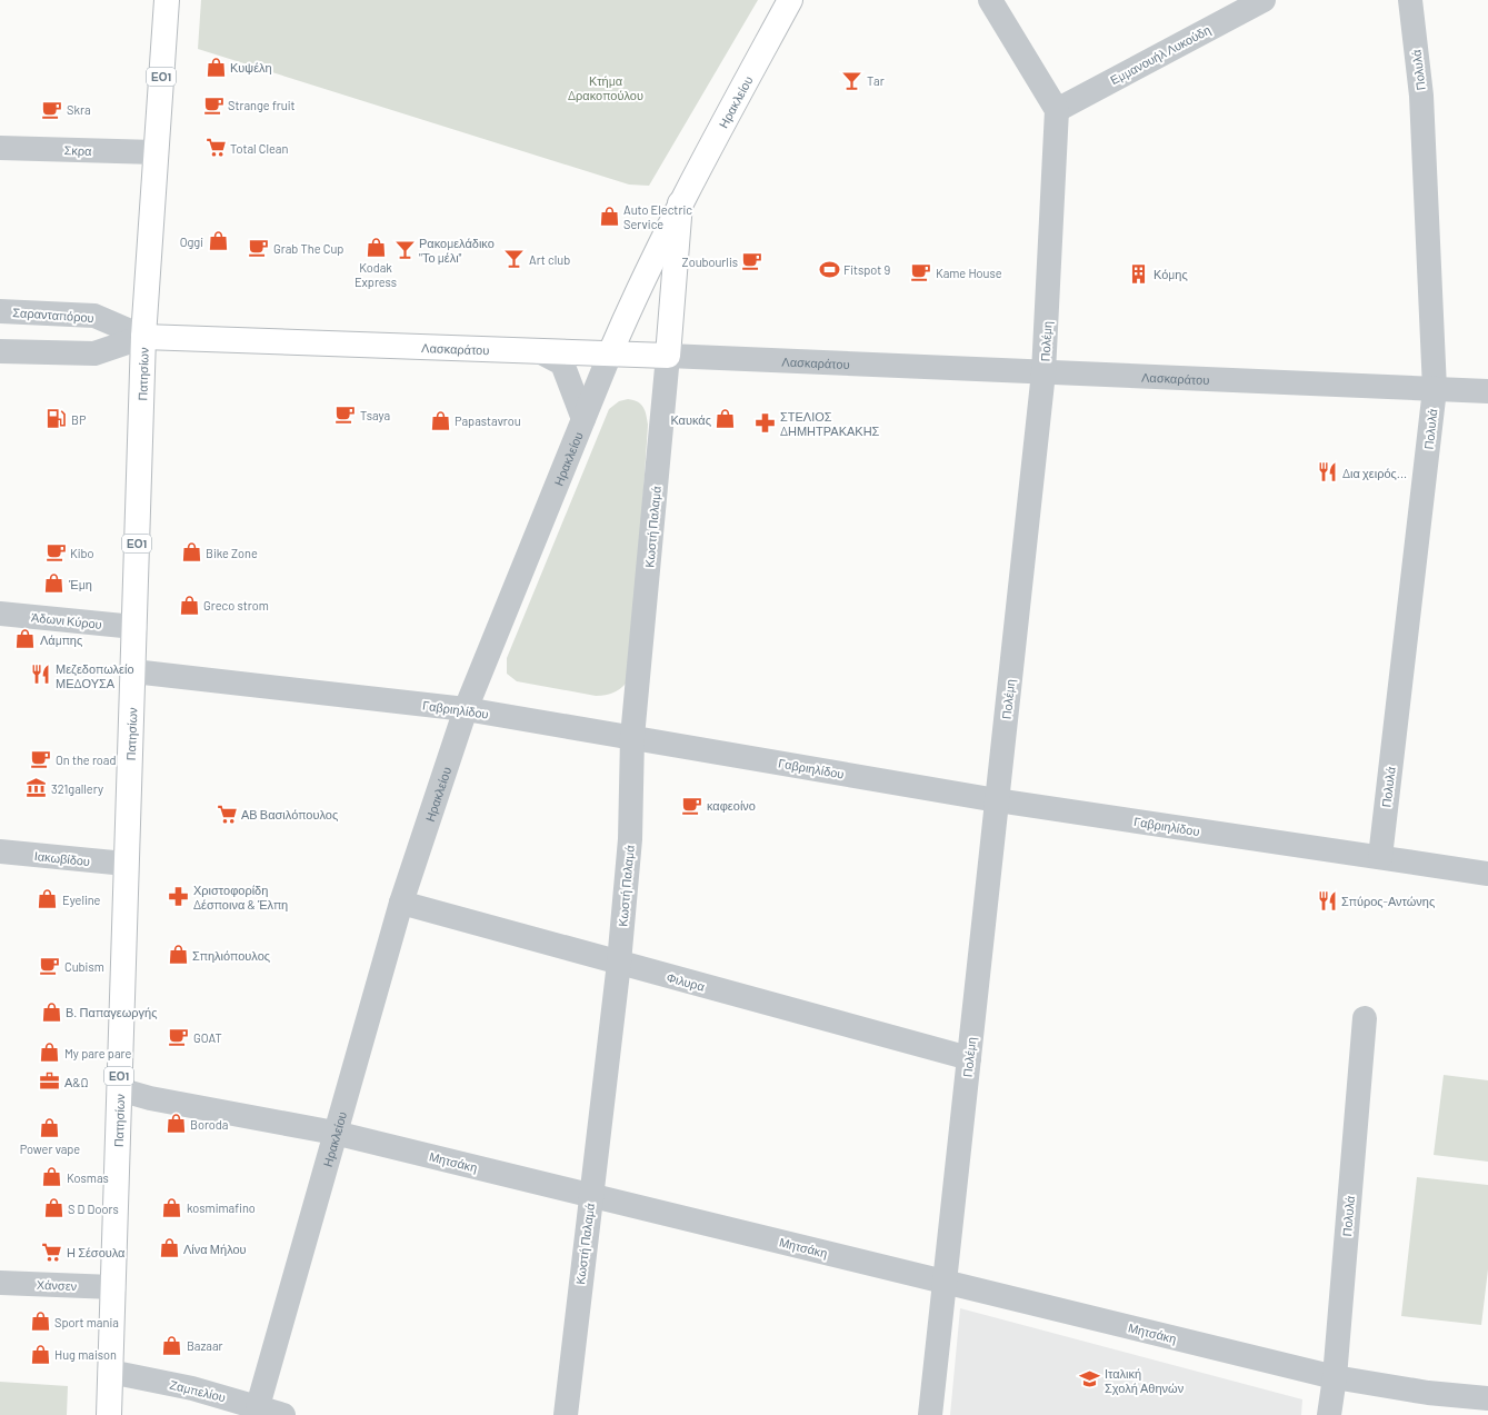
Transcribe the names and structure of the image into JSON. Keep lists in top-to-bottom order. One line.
{"streets":{"main road":["ΕΟ1","Ηρακλείου","Λασκαράτου","Πατησίων"],"street":["Εμμανουήλ Λυκούδη","Πολυλά","Σκρα","Σαρανταπόρου","Πολέμη","Κωστή Παλαμά","Άδωνι Κύρου","Γαβριηλίδου","Ιακωβίδου","Φιλυρα","Μητσάκη","Χάνσεν","Ζαμπελίου"]},"crossings":[["Εμμανουήλ Λυκούδη","Πολέμη"],["Πολυλά","Λασκαράτου"],["Πολυλά","Γαβριηλίδου"],["Πολυλά","Μητσάκη"],["Ηρακλείου","Λασκαράτου"],["Ηρακλείου","Κωστή Παλαμά"],["Ηρακλείου","Γαβριηλίδου"],["Ηρακλείου","Φιλυρα"],["Ηρακλείου","Μητσάκη"],["Ηρακλείου","Ζαμπελίου"],["Σκρα","Πατησίων"],["Σαρανταπόρου","Λασκαράτου"],["Σαρανταπόρου","Πατησίων"],["Πολέμη","Λασκαράτου"],["Πολέμη","Γαβριηλίδου"],["Πολέμη","Φιλυρα"],["Πολέμη","Μητσάκη"],["Λασκαράτου","Πατησίων"],["Λασκαράτου","Κωστή Παλαμά"],["Πατησίων","Άδωνι Κύρου"],["Πατησίων","Γαβριηλίδου"],["Πατησίων","Ιακωβίδου"],["Πατησίων","Μητσάκη"],["Πατησίων","Χάνσεν"],["Πατησίων","Ζαμπελίου"],["Κωστή Παλαμά","Γαβριηλίδου"],["Κωστή Παλαμά","Φιλυρα"],["Κωστή Παλαμά","Μητσάκη"]],"parks":["Κτήμα Δρακοπούλου"],"places":{"shop":["Κυψέλη","Auto Electric Service","Oggi","Kodak Express","Καυκάς","Papastavrou","Bike Zone","Έμη","Greco strom","Λάμπης","Eyeline","Σπηλιόπουλος","Β. Παπαγεωργής","My pare pare","Boroda","Power vape","Kosmas","kosmimafino","S D Doors","Λίνα Μήλου","Sport mania","Bazaar","Hug maison"],"bar":["Tar","Ρακομελάδικο \"Το μέλι\"","Art club"],"cafe":["Strange fruit","Skra","Grab The Cup","Zoubourlis","Kame House","Tsaya","Kibo","On the road","καφεοίνο","Cubism","GOAT"],"supermarket":["Total Clean","ΑΒ Βασιλόπουλος","Η Σέσουλα"],"sports":["Fitspot 9"],"building":["Κόμης"],"fuel station":["BP"],"pharmacy":["ΣΤΕΛΙΟΣ ΔΗΜΗΤΡΑΚΑΚΗΣ","Χριστοφορίδη Δέσποινα & Έλπη"],"restaurant":["Δια χειρός...","Μεζεδοπωλείο ΜΕΔΟΥΣΑ","Σπύρος-Αντώνης"],"museum":["321gallery"],"office":["Α&Ω"],"school or university":["Ιταλική Σχολή Αθηνών"]}}
